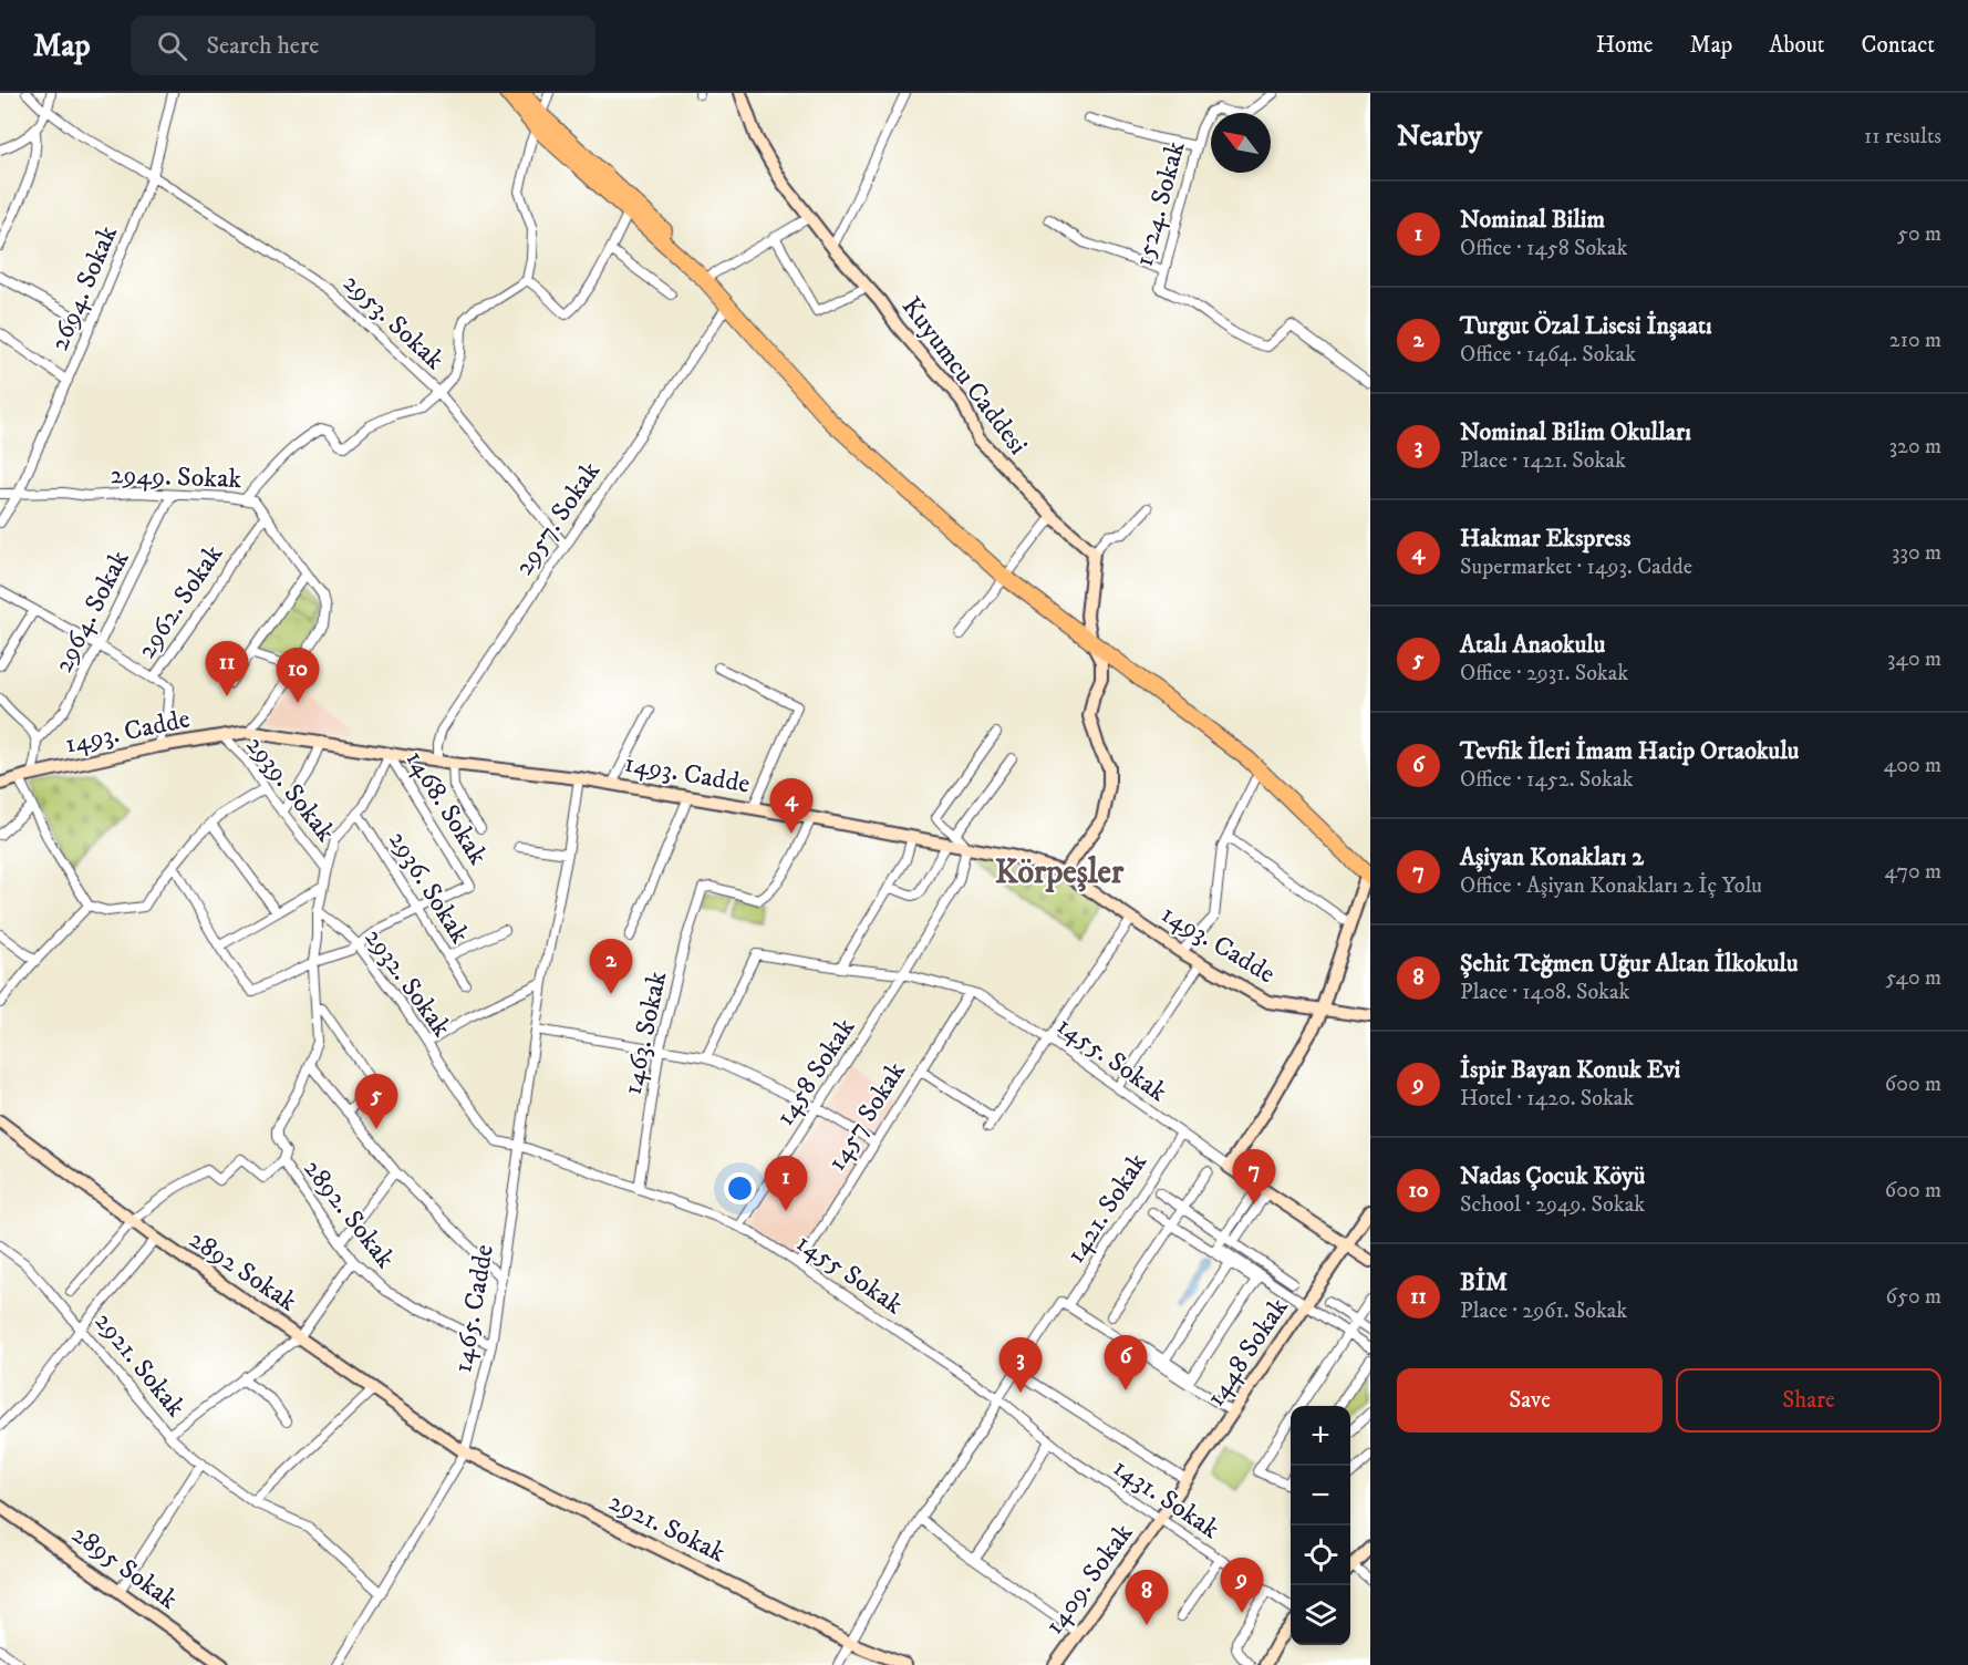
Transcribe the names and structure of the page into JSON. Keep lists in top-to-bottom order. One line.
{"streets":{"street":["1524. Sokak","2694. Sokak","2953. Sokak","Kuyumcu Caddesi","2949. Sokak","2957. Sokak","2962. Sokak","2964. Sokak","1493. Cadde","2939. Sokak","1468. Sokak","2936. Sokak","2932. Sokak","1463. Sokak","1455. Sokak","1458 Sokak","1457 Sokak","1421. Sokak","2892. Sokak","2892 Sokak","1455 Sokak","1465. Cadde","1448 Sokak","2921. Sokak","1431. Sokak","2895 Sokak","1409. Sokak"]},"crossings":[["2694. Sokak","2953. Sokak"],["2694. Sokak","2949. Sokak"],["2953. Sokak","2957. Sokak"],["2949. Sokak","2962. Sokak"],["2949. Sokak","2964. Sokak"],["2949. Sokak","1493. Cadde"],["2957. Sokak","1493. Cadde"],["2962. Sokak","1493. Cadde"],["1493. Cadde","2939. Sokak"],["1493. Cadde","1468. Sokak"],["1493. Cadde","1463. Sokak"],["1493. Cadde","1458 Sokak"],["1493. Cadde","1465. Cadde"],["1468. Sokak","2936. Sokak"],["2932. Sokak","1455 Sokak"],["2932. Sokak","1465. Cadde"],["1463. Sokak","1455 Sokak"],["1455. Sokak","1458 Sokak"],["1455. Sokak","1457 Sokak"],["1455. Sokak","1421. Sokak"],["1458 Sokak","1455 Sokak"],["1457 Sokak","1455 Sokak"],["1421. Sokak","1455 Sokak"],["2892. Sokak","1465. Cadde"],["2892 Sokak","1465. Cadde"],["2892 Sokak","2921. Sokak"],["1455 Sokak","1465. Cadde"],["1455 Sokak","1431. Sokak"],["1465. Cadde","2921. Sokak"],["1448 Sokak","1431. Sokak"],["1448 Sokak","1409. Sokak"],["1431. Sokak","1409. Sokak"]],"districts":["Körpeşler"],"north":"top left","page":{"header":"Map","search":"Search here","nav":["Home","Map","About","Contact"],"heading":["Nearby","11 results"],"list":[{"mark":"1","name":"Nominal Bilim","note":"Office · 1458 Sokak","value":"50 m"},{"mark":"2","name":"Turgut Özal Lisesi İnşaatı","note":"Office · 1464. Sokak","value":"210 m"},{"mark":"3","name":"Nominal Bilim Okulları","note":"Place · 1421. Sokak","value":"320 m"},{"mark":"4","name":"Hakmar Ekspress","note":"Supermarket · 1493. Cadde","value":"330 m"},{"mark":"5","name":"Atalı Anaokulu","note":"Office · 2931. Sokak","value":"340 m"},{"mark":"6","name":"Tevfik İleri İmam Hatip Ortaokulu","note":"Office · 1452. Sokak","value":"400 m"},{"mark":"7","name":"Aşiyan Konakları 2","note":"Office · Aşiyan Konakları 2 İç Yolu","value":"470 m"},{"mark":"8","name":"Şehit Teğmen Uğur Altan İlkokulu","note":"Place · 1408. Sokak","value":"540 m"},{"mark":"9","name":"İspir Bayan Konuk Evi","note":"Hotel · 1420. Sokak","value":"600 m"},{"mark":"10","name":"Nadas Çocuk Köyü","note":"School · 2949. Sokak","value":"600 m"},{"mark":"11","name":"BİM","note":"Place · 2961. Sokak","value":"650 m"}],"pins":["11","10","4","2","5","7","1","6","3","9","8"],"buttons":["Save","Share"],"map_buttons":["+","−"]}}
